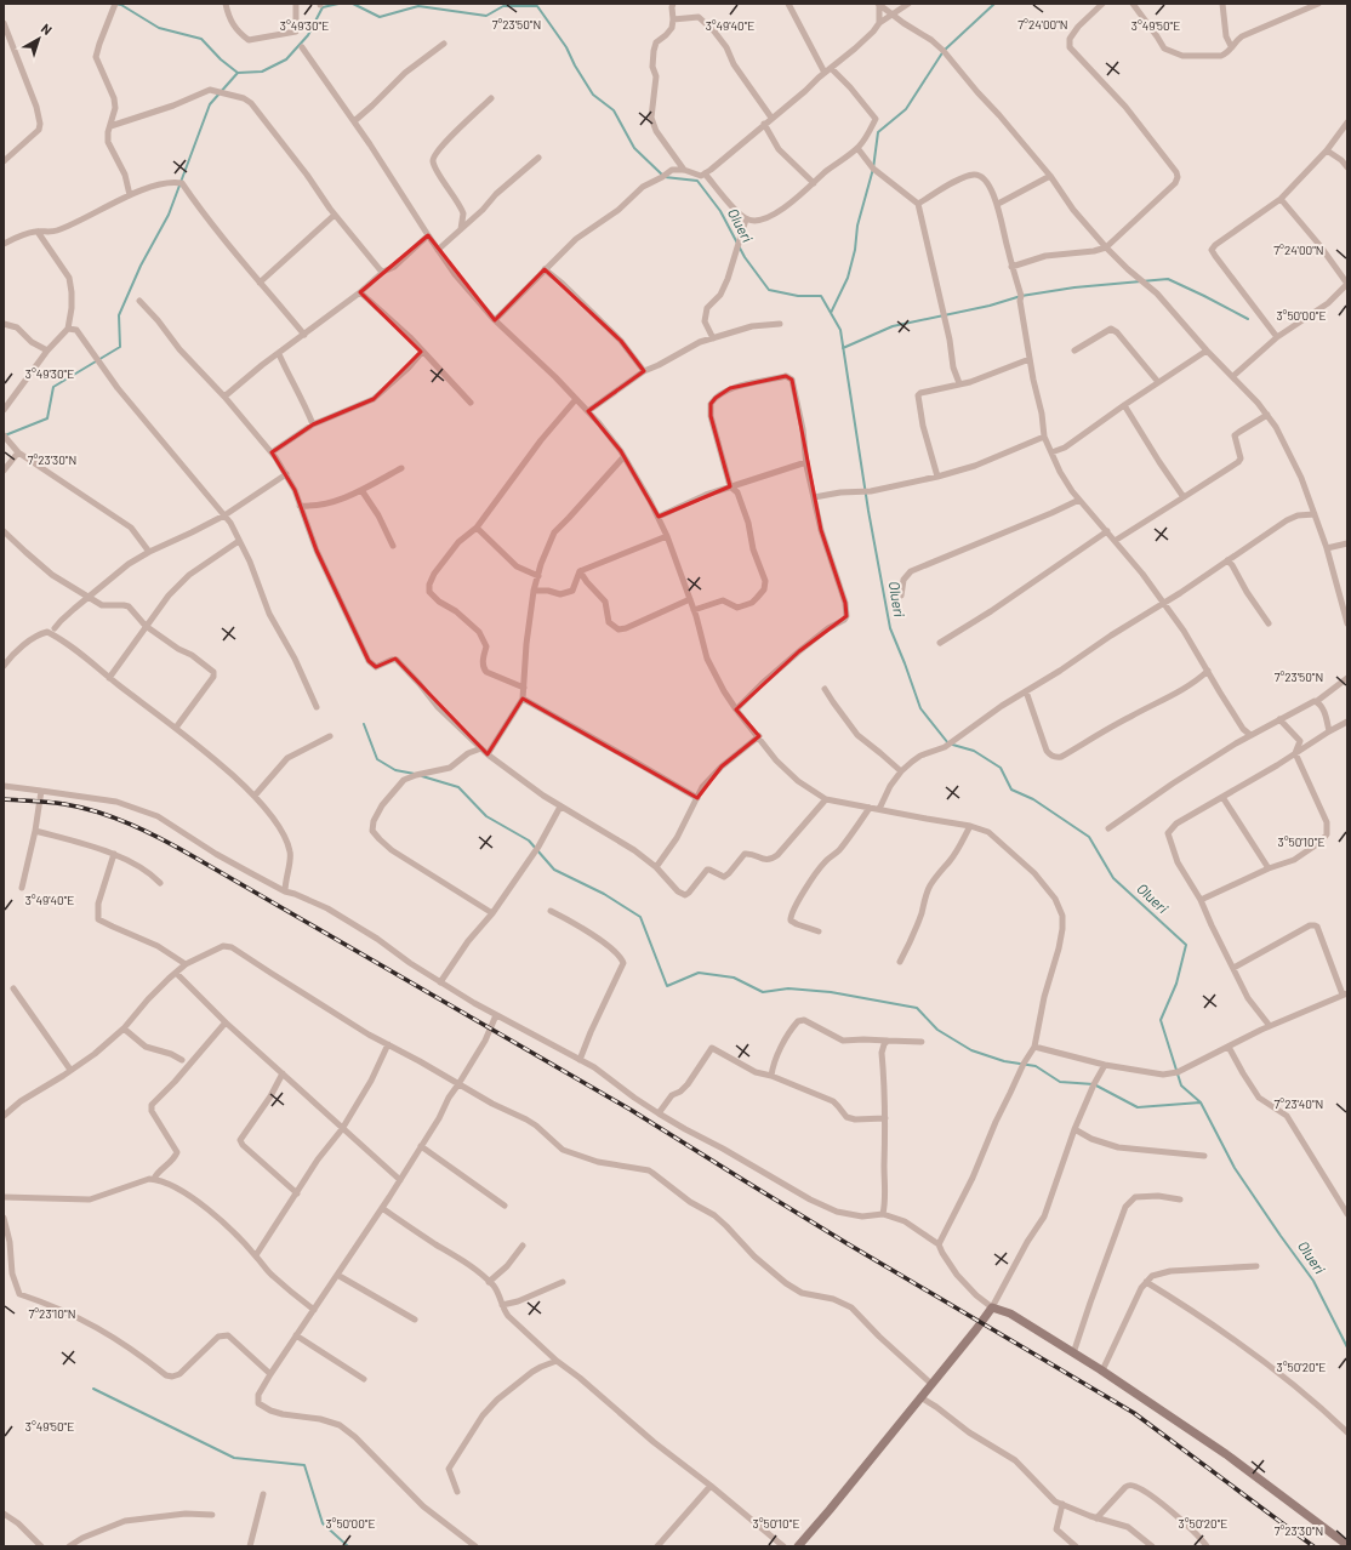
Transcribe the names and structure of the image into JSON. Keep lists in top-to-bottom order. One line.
{"water":["Olueri"],"north":"top right","coordinates":["7°23'50\"N","7°24'00\"N","3°49'30\"E","3°49'40\"E","3°49'50\"E","3°50'00\"E","7°23'30\"N","3°50'10\"E","7°23'40\"N","7°23'10\"N","3°50'20\"E"]}
